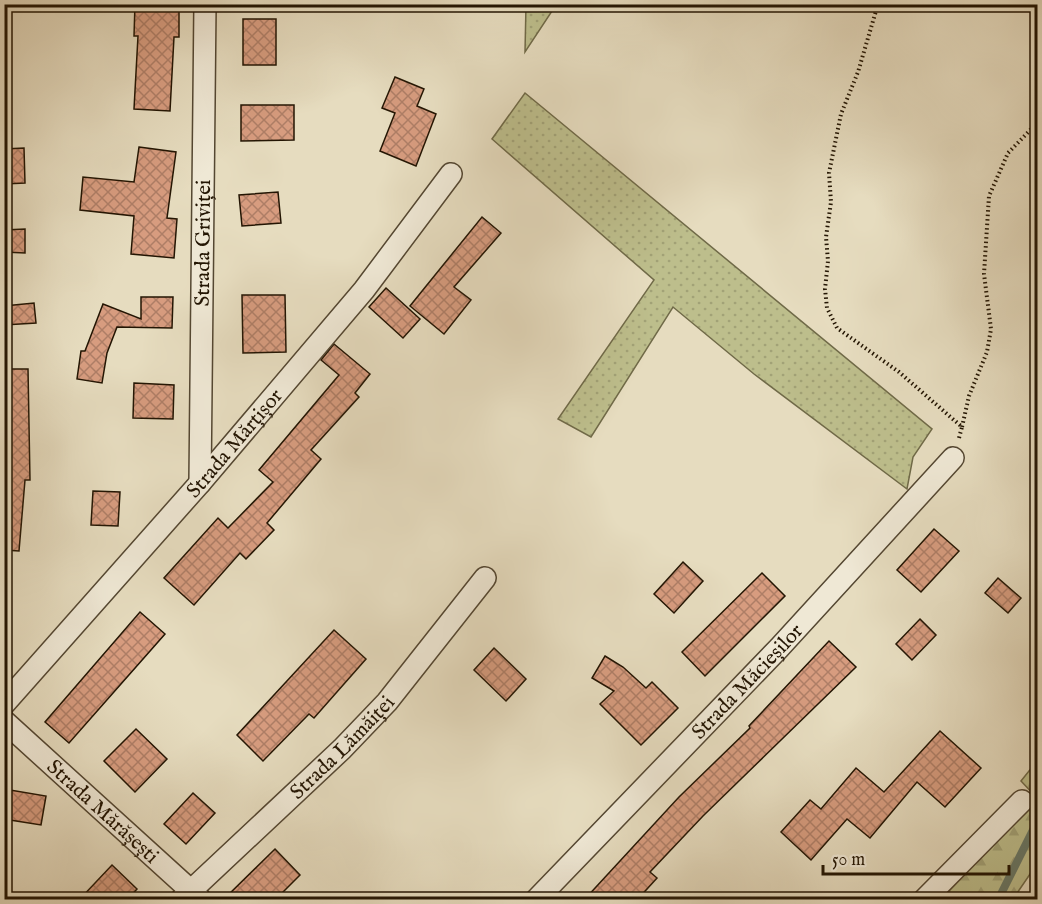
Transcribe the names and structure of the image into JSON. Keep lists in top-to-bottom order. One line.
{"streets":{"street":["Strada Griviței","Strada Mărțișor","Strada Măcieșilor","Strada Lămăiței","Strada Mărășești"]},"crossings":[["Strada Griviței","Strada Mărțișor"],["Strada Lămăiței","Strada Mărășești"]],"scale_bar":"50 m"}
